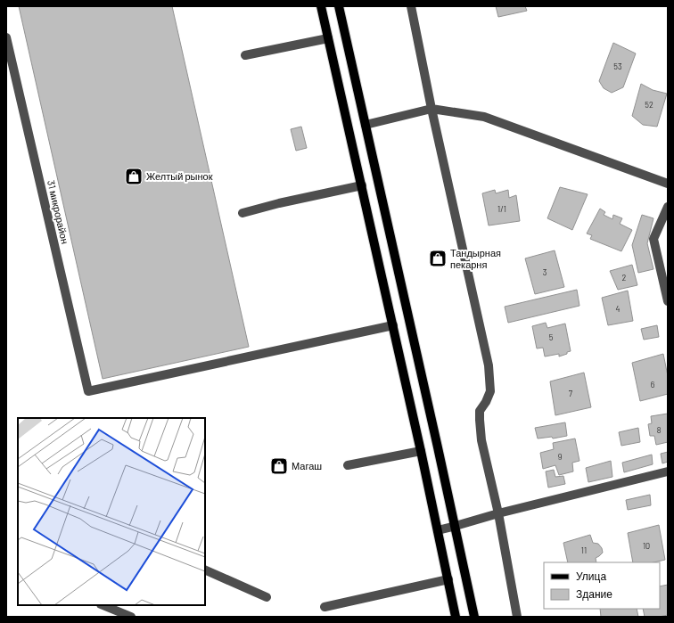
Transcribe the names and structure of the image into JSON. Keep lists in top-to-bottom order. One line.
{"streets":{"street":["31 микрорайон"]},"places":{"shop":["Желтый рынок","Тандырная пекарня","Магаш"]},"house_numbers":["53","52","1/1","3","2","4","5","6","7","8","9","10","11"],"legend":["Улица","Здание"]}
